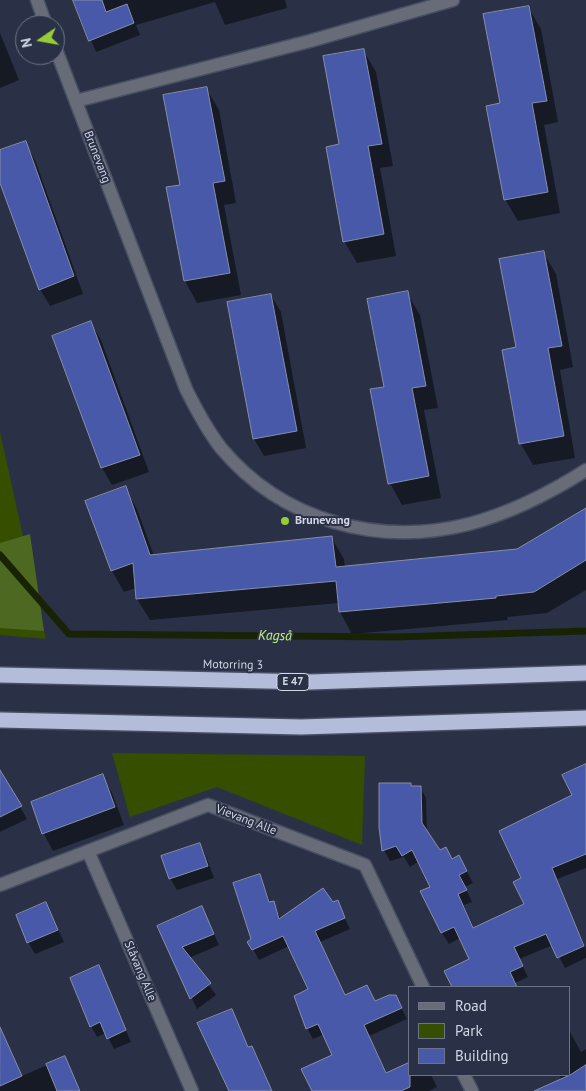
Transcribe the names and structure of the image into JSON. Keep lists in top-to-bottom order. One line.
{"streets":{"highway":["Motorring 3","E 47"],"street":["Brunevang","Vievang Alle","Slåvang Alle"]},"crossings":[["Vievang Alle","Slåvang Alle"]],"water":["Kagså"],"places":["Brunevang"],"legend":["Road","Park","Building"],"north":"left"}
